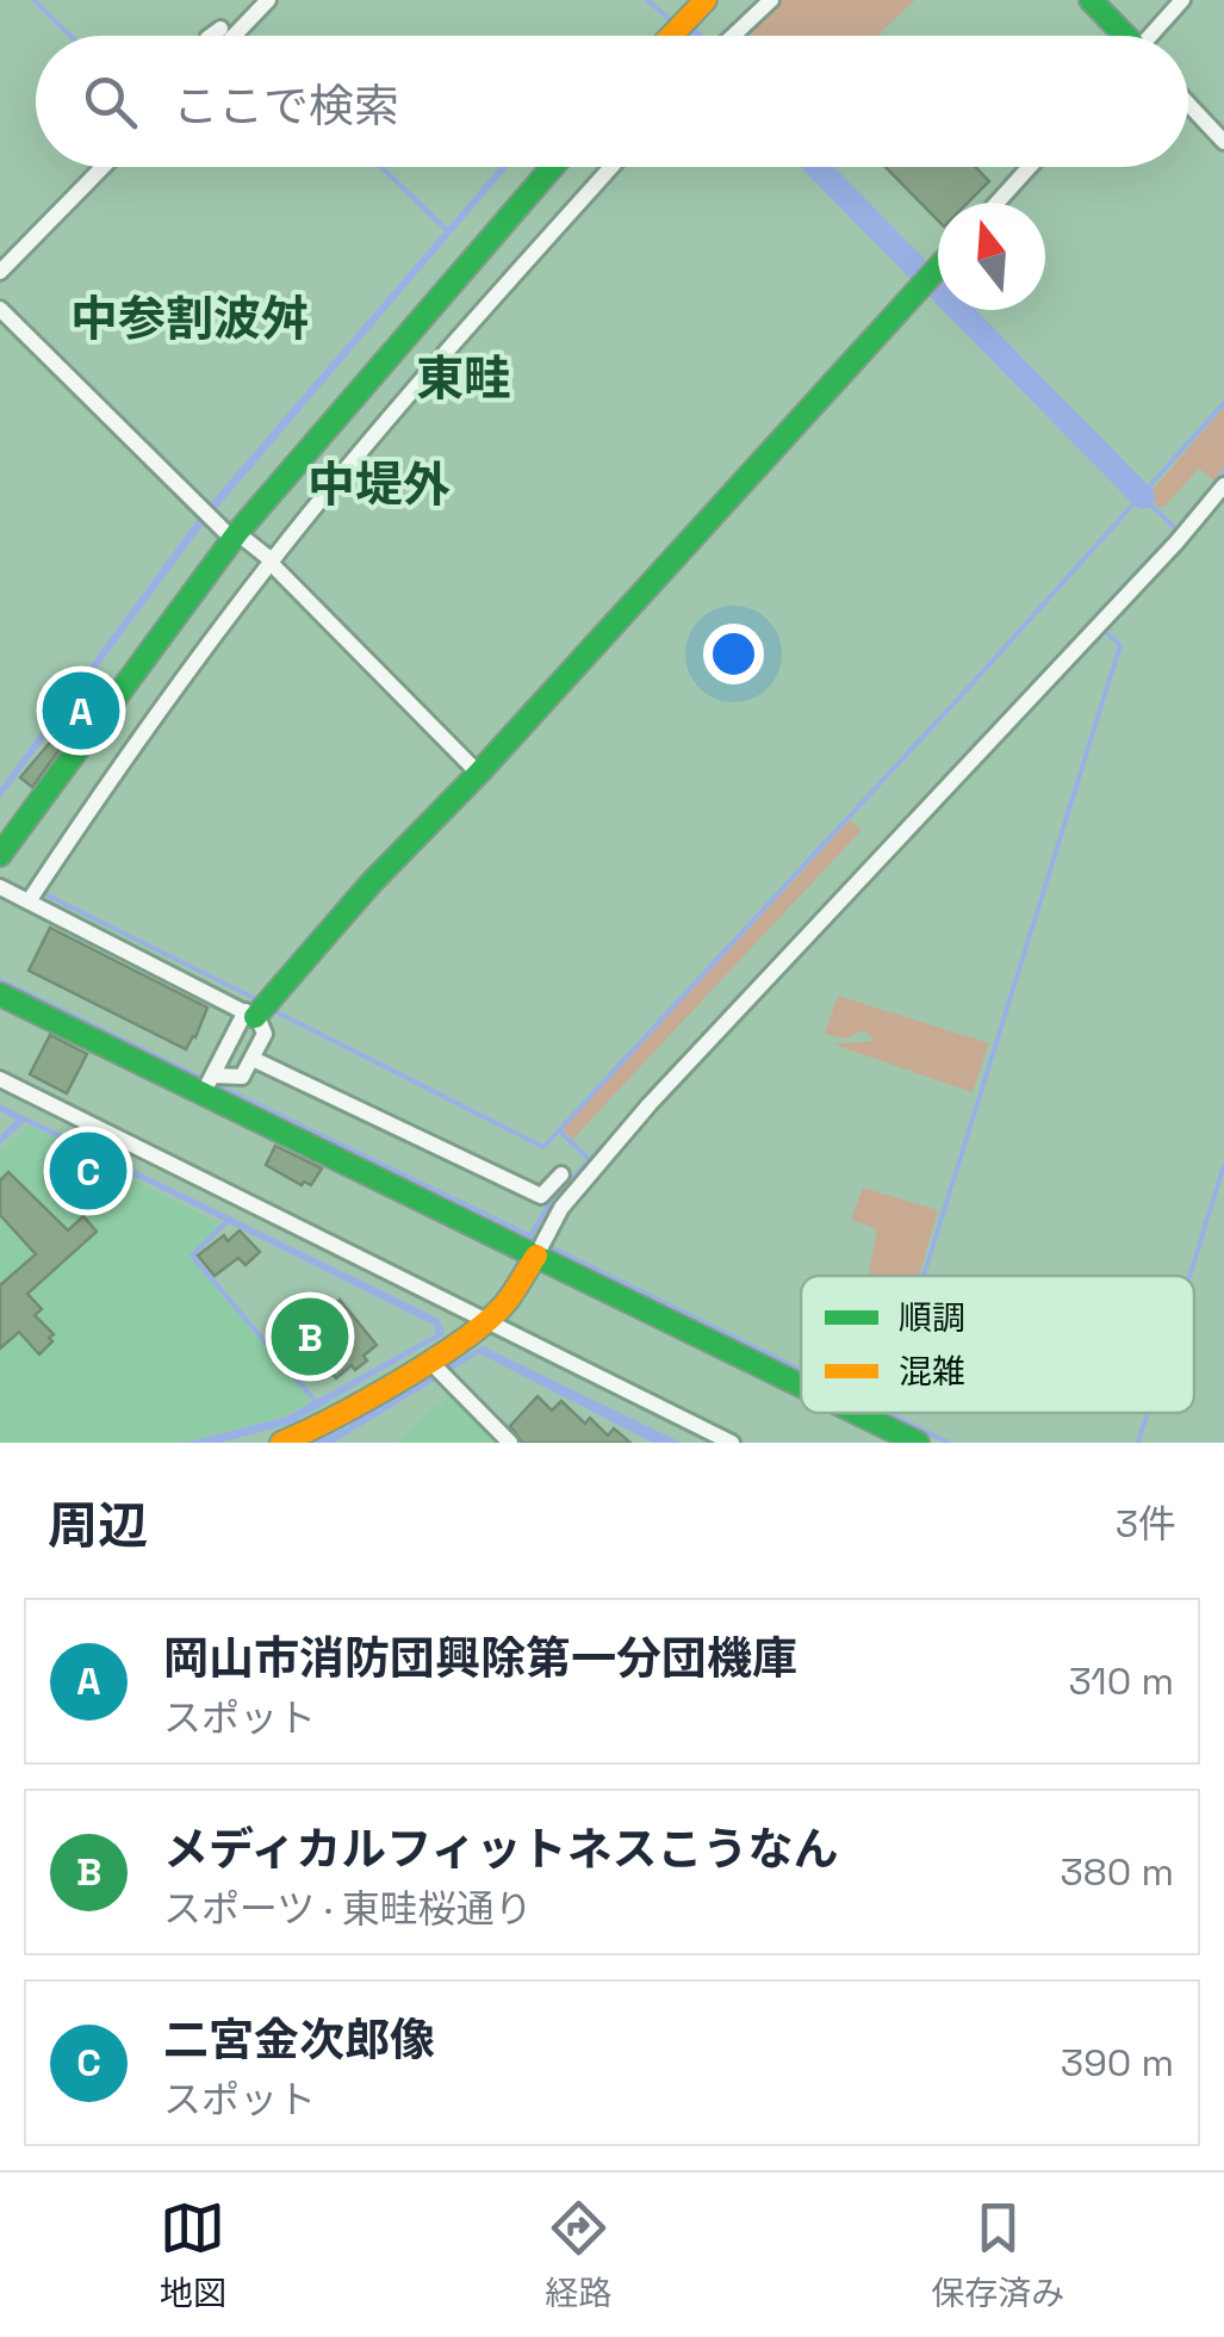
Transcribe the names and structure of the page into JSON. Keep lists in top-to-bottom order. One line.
{"districts":["中参割波舛","東畦","中堤外"],"legend":["順調","混雑"],"north":"top","page":{"search":"ここで検索","pins":["A","C","B"],"heading":["周辺","3件"],"list":[{"mark":"A","name":"岡山市消防団興除第一分団機庫","note":"スポット","value":"310 m"},{"mark":"B","name":"メディカルフィットネスこうなん","note":"スポーツ · 東畦桜通り","value":"380 m"},{"mark":"C","name":"二宮金次郎像","note":"スポット","value":"390 m"}],"nav":["地図","経路","保存済み"]}}
